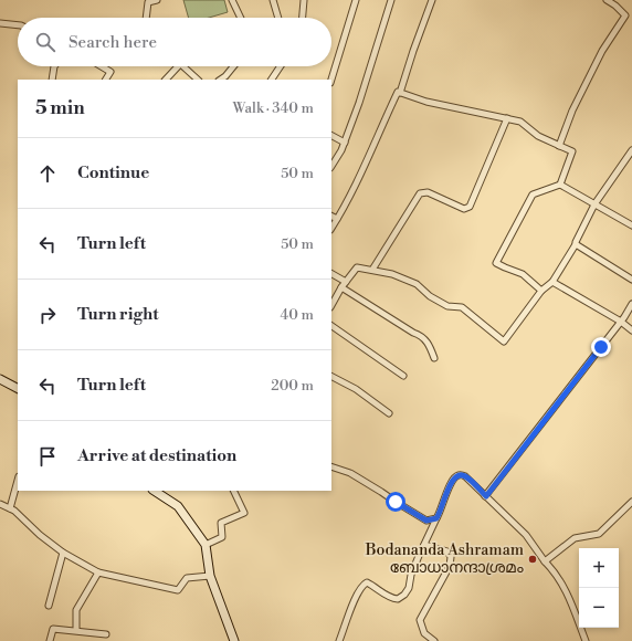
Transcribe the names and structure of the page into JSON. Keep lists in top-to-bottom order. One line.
{"places":["Bodananda Ashramam ബോധാനന്ദാശ്രമം"],"page":{"search":"Search here","heading":["5 min","Walk · 340 m"],"list":[["Continue","50 m"],["Turn left","50 m"],["Turn right","40 m"],["Turn left","200 m"],"Arrive at destination"],"map_buttons":["+","−"]}}
